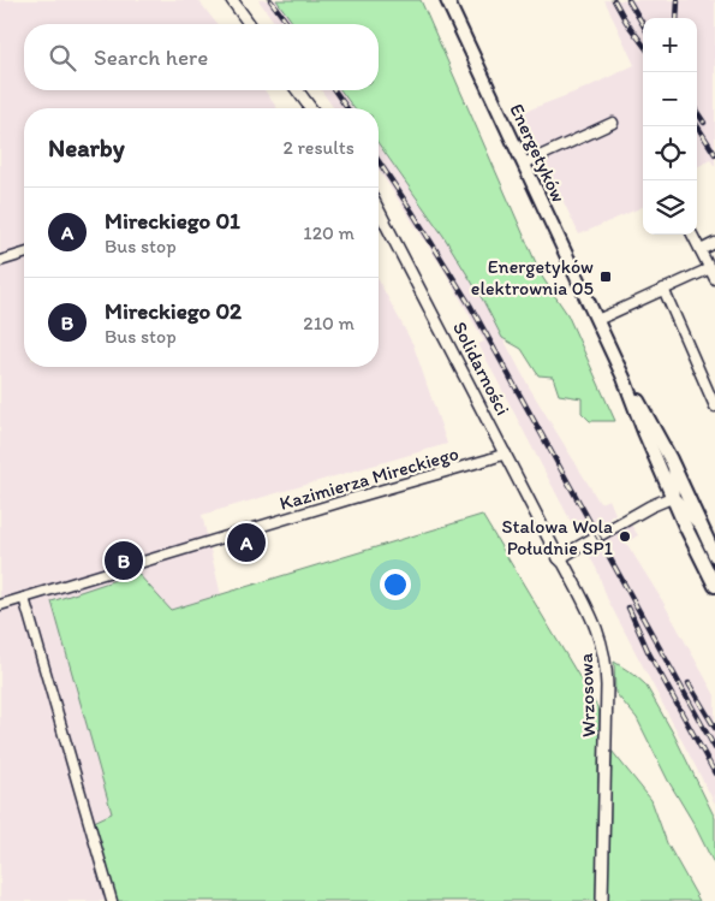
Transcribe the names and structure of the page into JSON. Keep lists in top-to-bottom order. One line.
{"streets":{"main road":["Energetyków"],"street":["Solidarności","Kazimierza Mireckiego","Wrzosowa"]},"crossings":[["Solidarności","Kazimierza Mireckiego"],["Solidarności","Wrzosowa"]],"places":{"transit":["Energetyków elektrownia 05"],"other":["Stalowa Wola Południe SP1"]},"page":{"map_buttons":["+","−"],"search":"Search here","heading":["Nearby","2 results"],"list":[{"mark":"A","name":"Mireckiego 01","note":"Bus stop","value":"120 m"},{"mark":"B","name":"Mireckiego 02","note":"Bus stop","value":"210 m"}],"pins":["A","B"]}}
